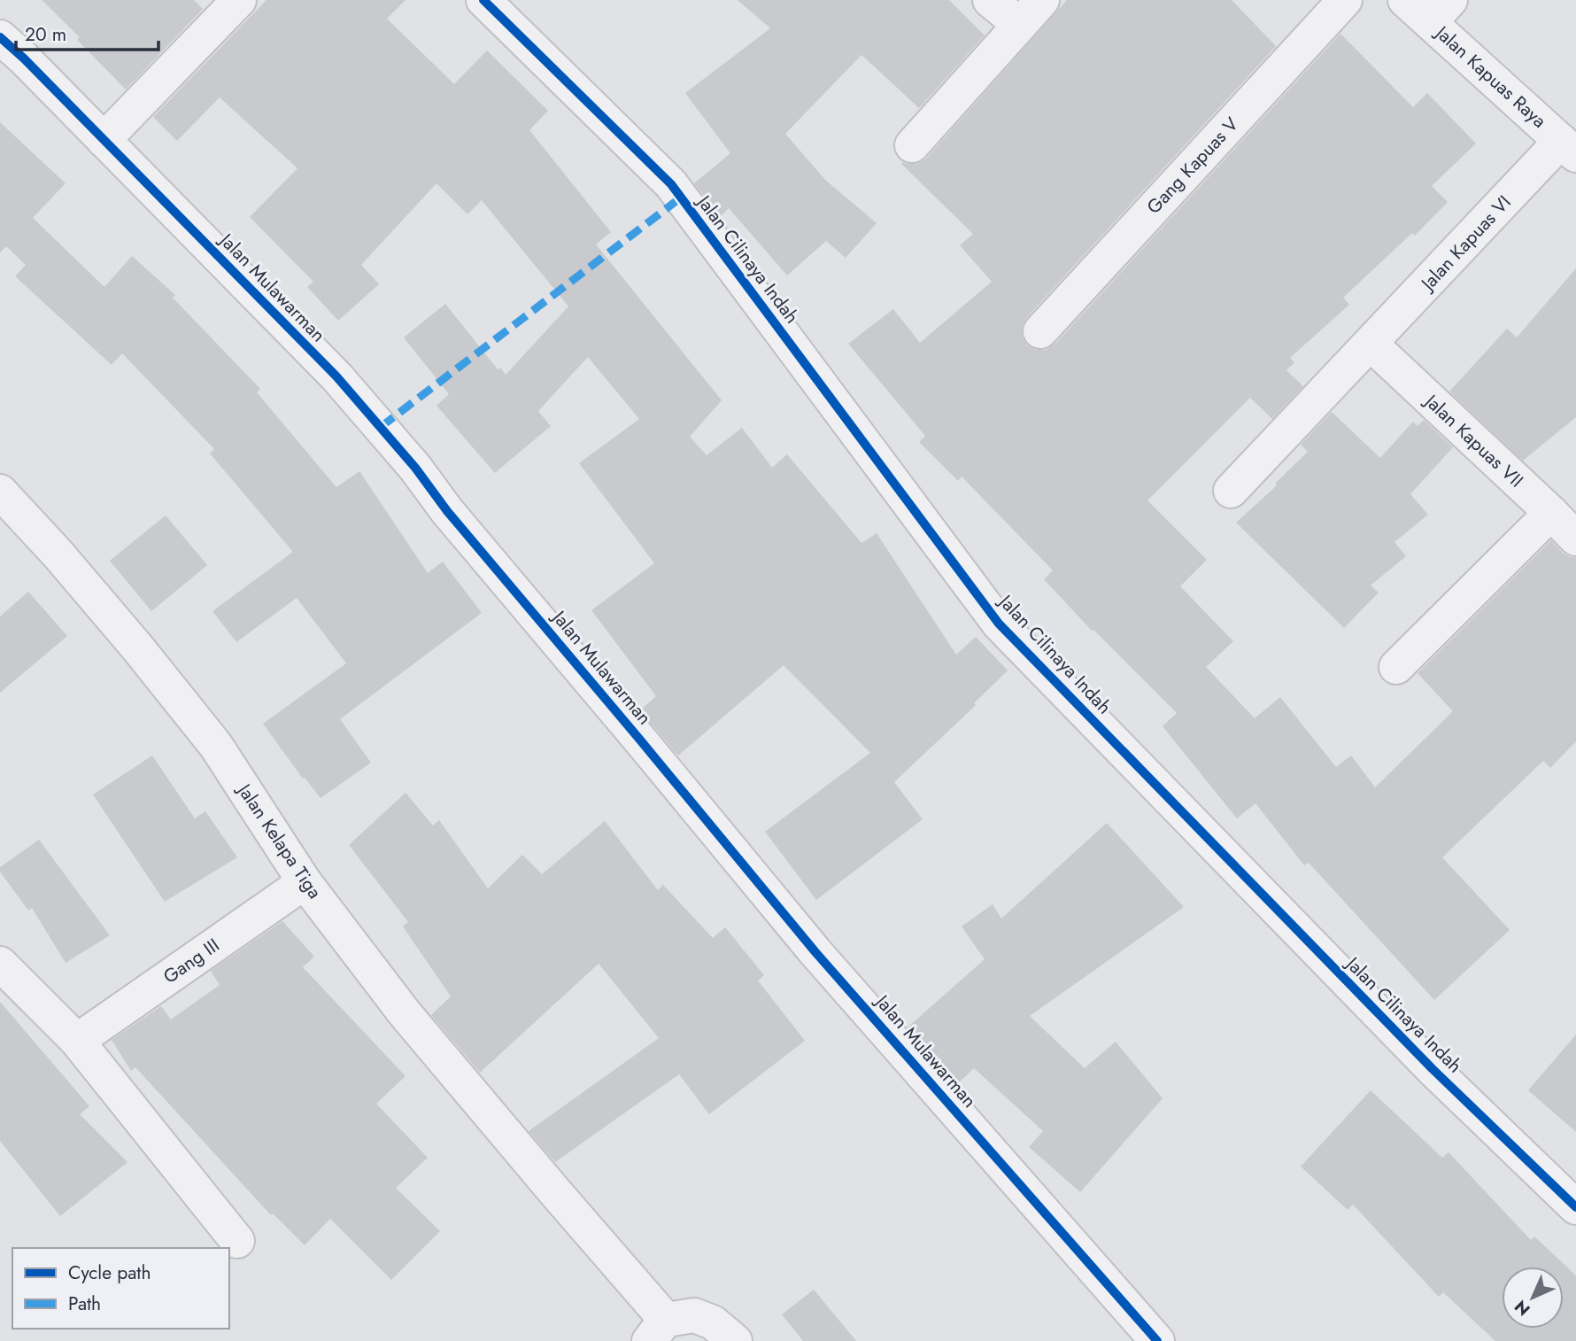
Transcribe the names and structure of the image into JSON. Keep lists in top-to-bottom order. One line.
{"streets":{"street":["Jalan Kapuas Raya","Gang Kapuas V","Jalan Kapuas VI","Jalan Cilinaya Indah","Jalan Mulawarman","Jalan Kapuas VII","Jalan Kelapa Tiga","Gang III"]},"crossings":[["Jalan Kapuas Raya","Jalan Kapuas VI"],["Jalan Kapuas VI","Jalan Kapuas VII"],["Jalan Kelapa Tiga","Gang III"]],"legend":["Cycle path","Path"],"scale_bar":"20 m","north":"bottom left"}
